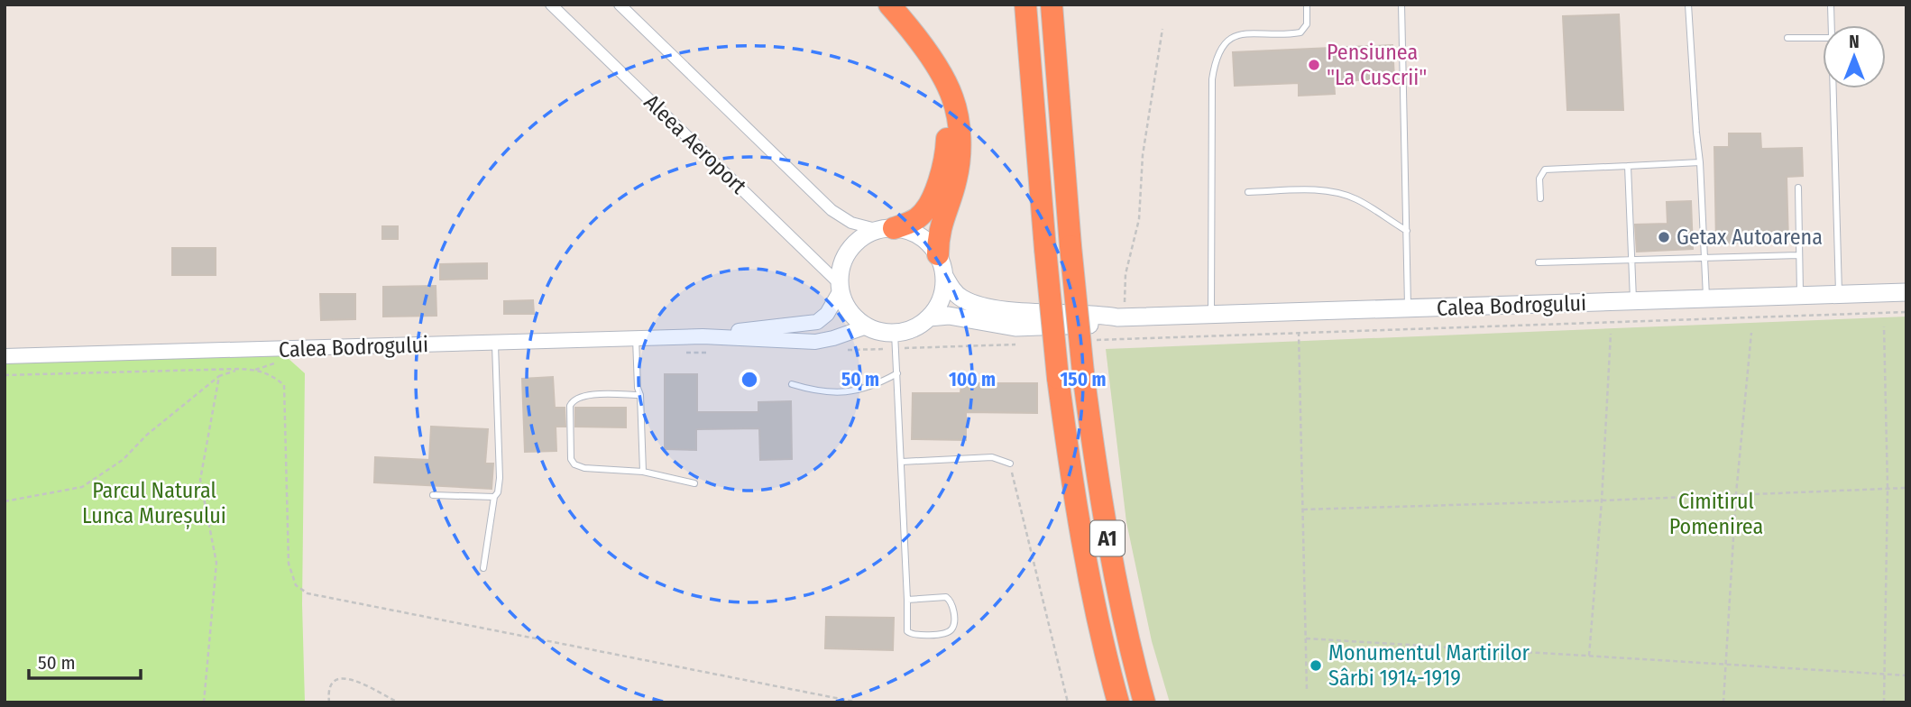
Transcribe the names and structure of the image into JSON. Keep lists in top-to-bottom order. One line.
{"streets":{"highway":["A1"],"main road":["Calea Bodrogului"],"street":["Aleea Aeroport"]},"crossings":[["Aleea Aeroport","Calea Bodrogului"]],"parks":["Parcul Natural Lunca Mureșului","Cimitirul Pomenirea"],"places":["Pensiunea \"La Cuscrii\"","Getax Autoarena","Monumentul Martirilor Sârbi 1914-1919"],"scale_bar":"50 m","north":"top","rings":["50 m","100 m","150 m"]}
